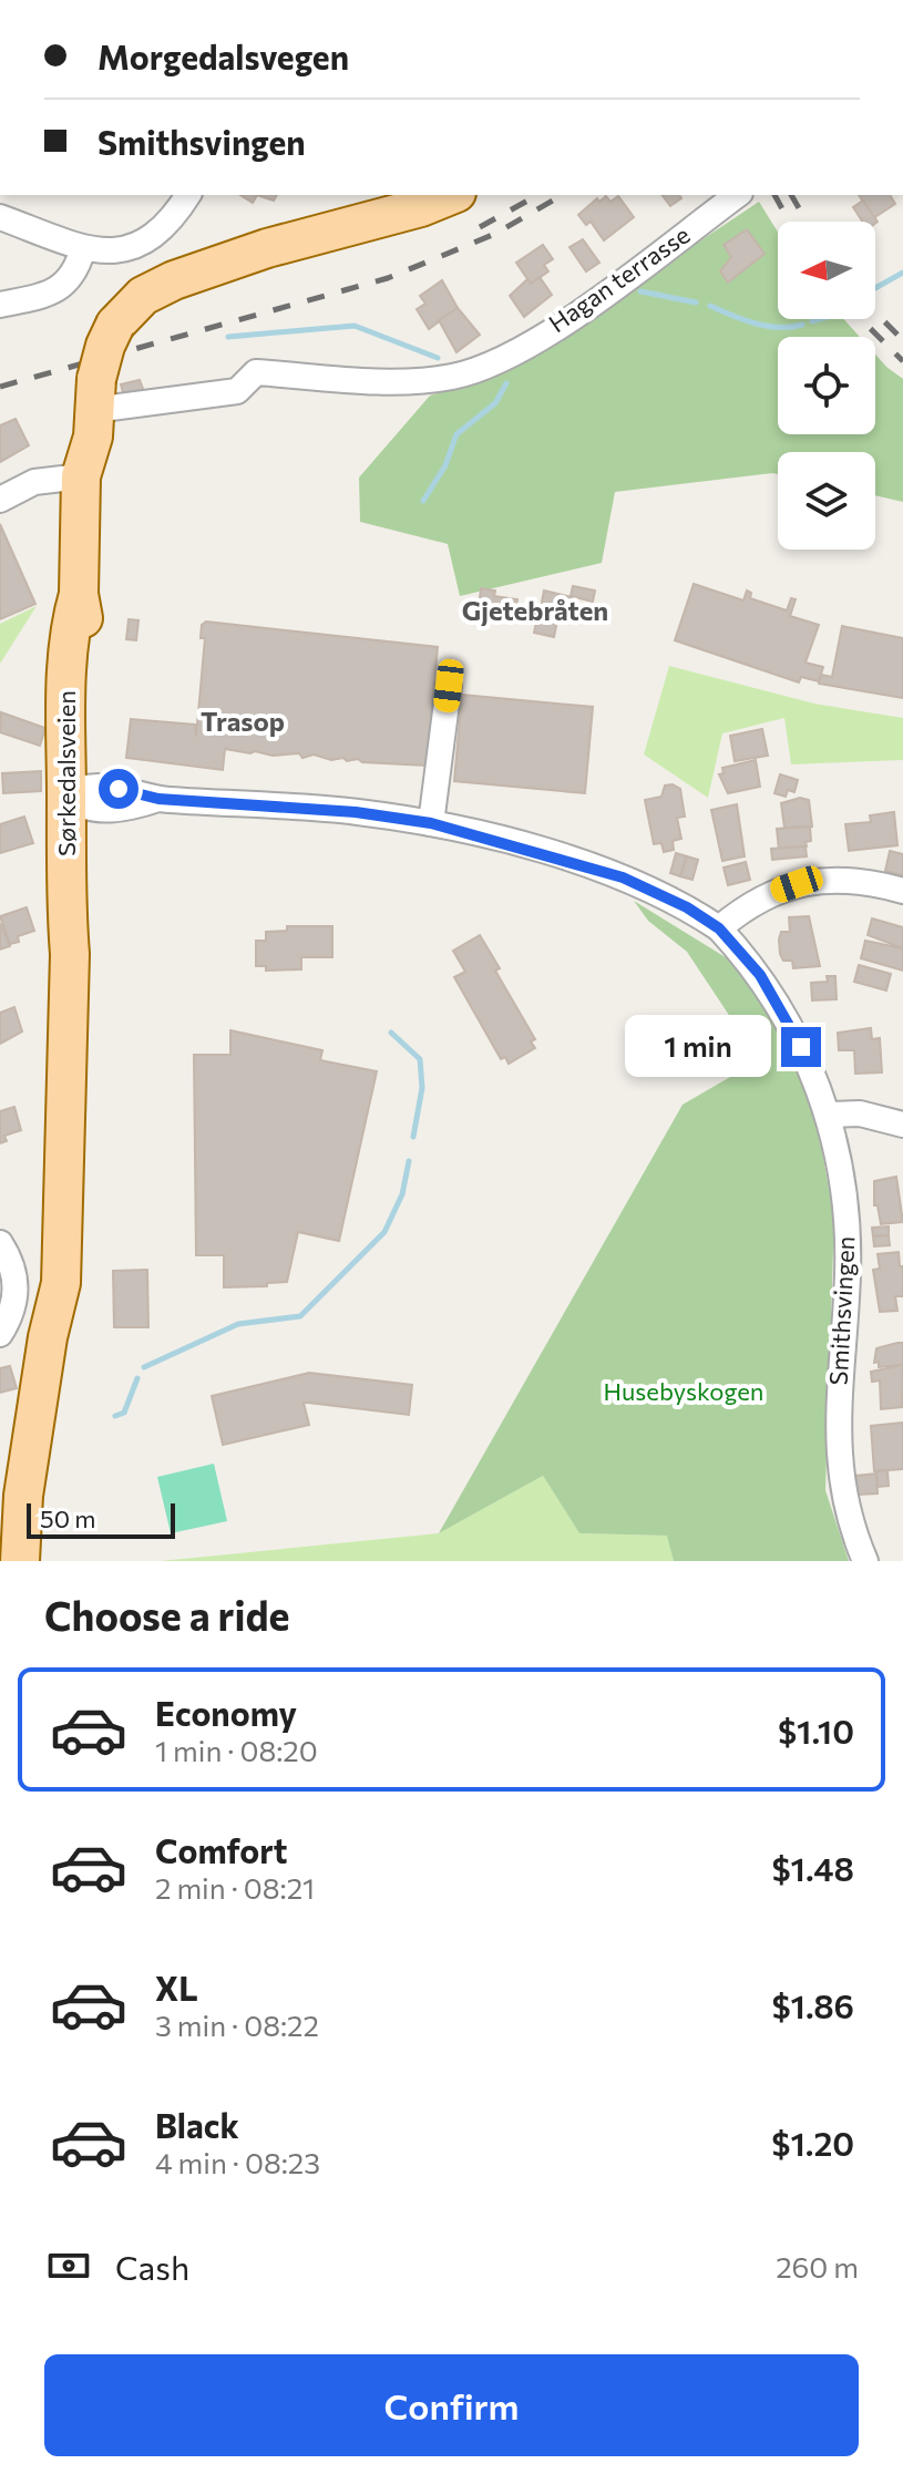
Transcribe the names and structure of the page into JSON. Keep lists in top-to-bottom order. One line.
{"streets":{"main road":["Sørkedalsveien"],"street":["Hagan terrasse","Smithsvingen"]},"crossings":[["Hagan terrasse","Sørkedalsveien"],["Sørkedalsveien","Smithsvingen"]],"districts":["Gjetebråten","Trasop"],"parks":["Husebyskogen"],"scale_bar":"50 m","north":"left","page":{"banner":["Morgedalsvegen","Smithsvingen"],"bubble":"1 min","scale":"50 m","heading":"Choose a ride","list":[{"name":"Economy","note":"1 min · 08:20","value":"$1.10"},{"name":"Comfort","note":"2 min · 08:21","value":"$1.48"},{"name":"XL","note":"3 min · 08:22","value":"$1.86"},{"name":"Black","note":"4 min · 08:23","value":"$1.20"}],"pay":["Cash","260 m"],"buttons":"Confirm"}}
